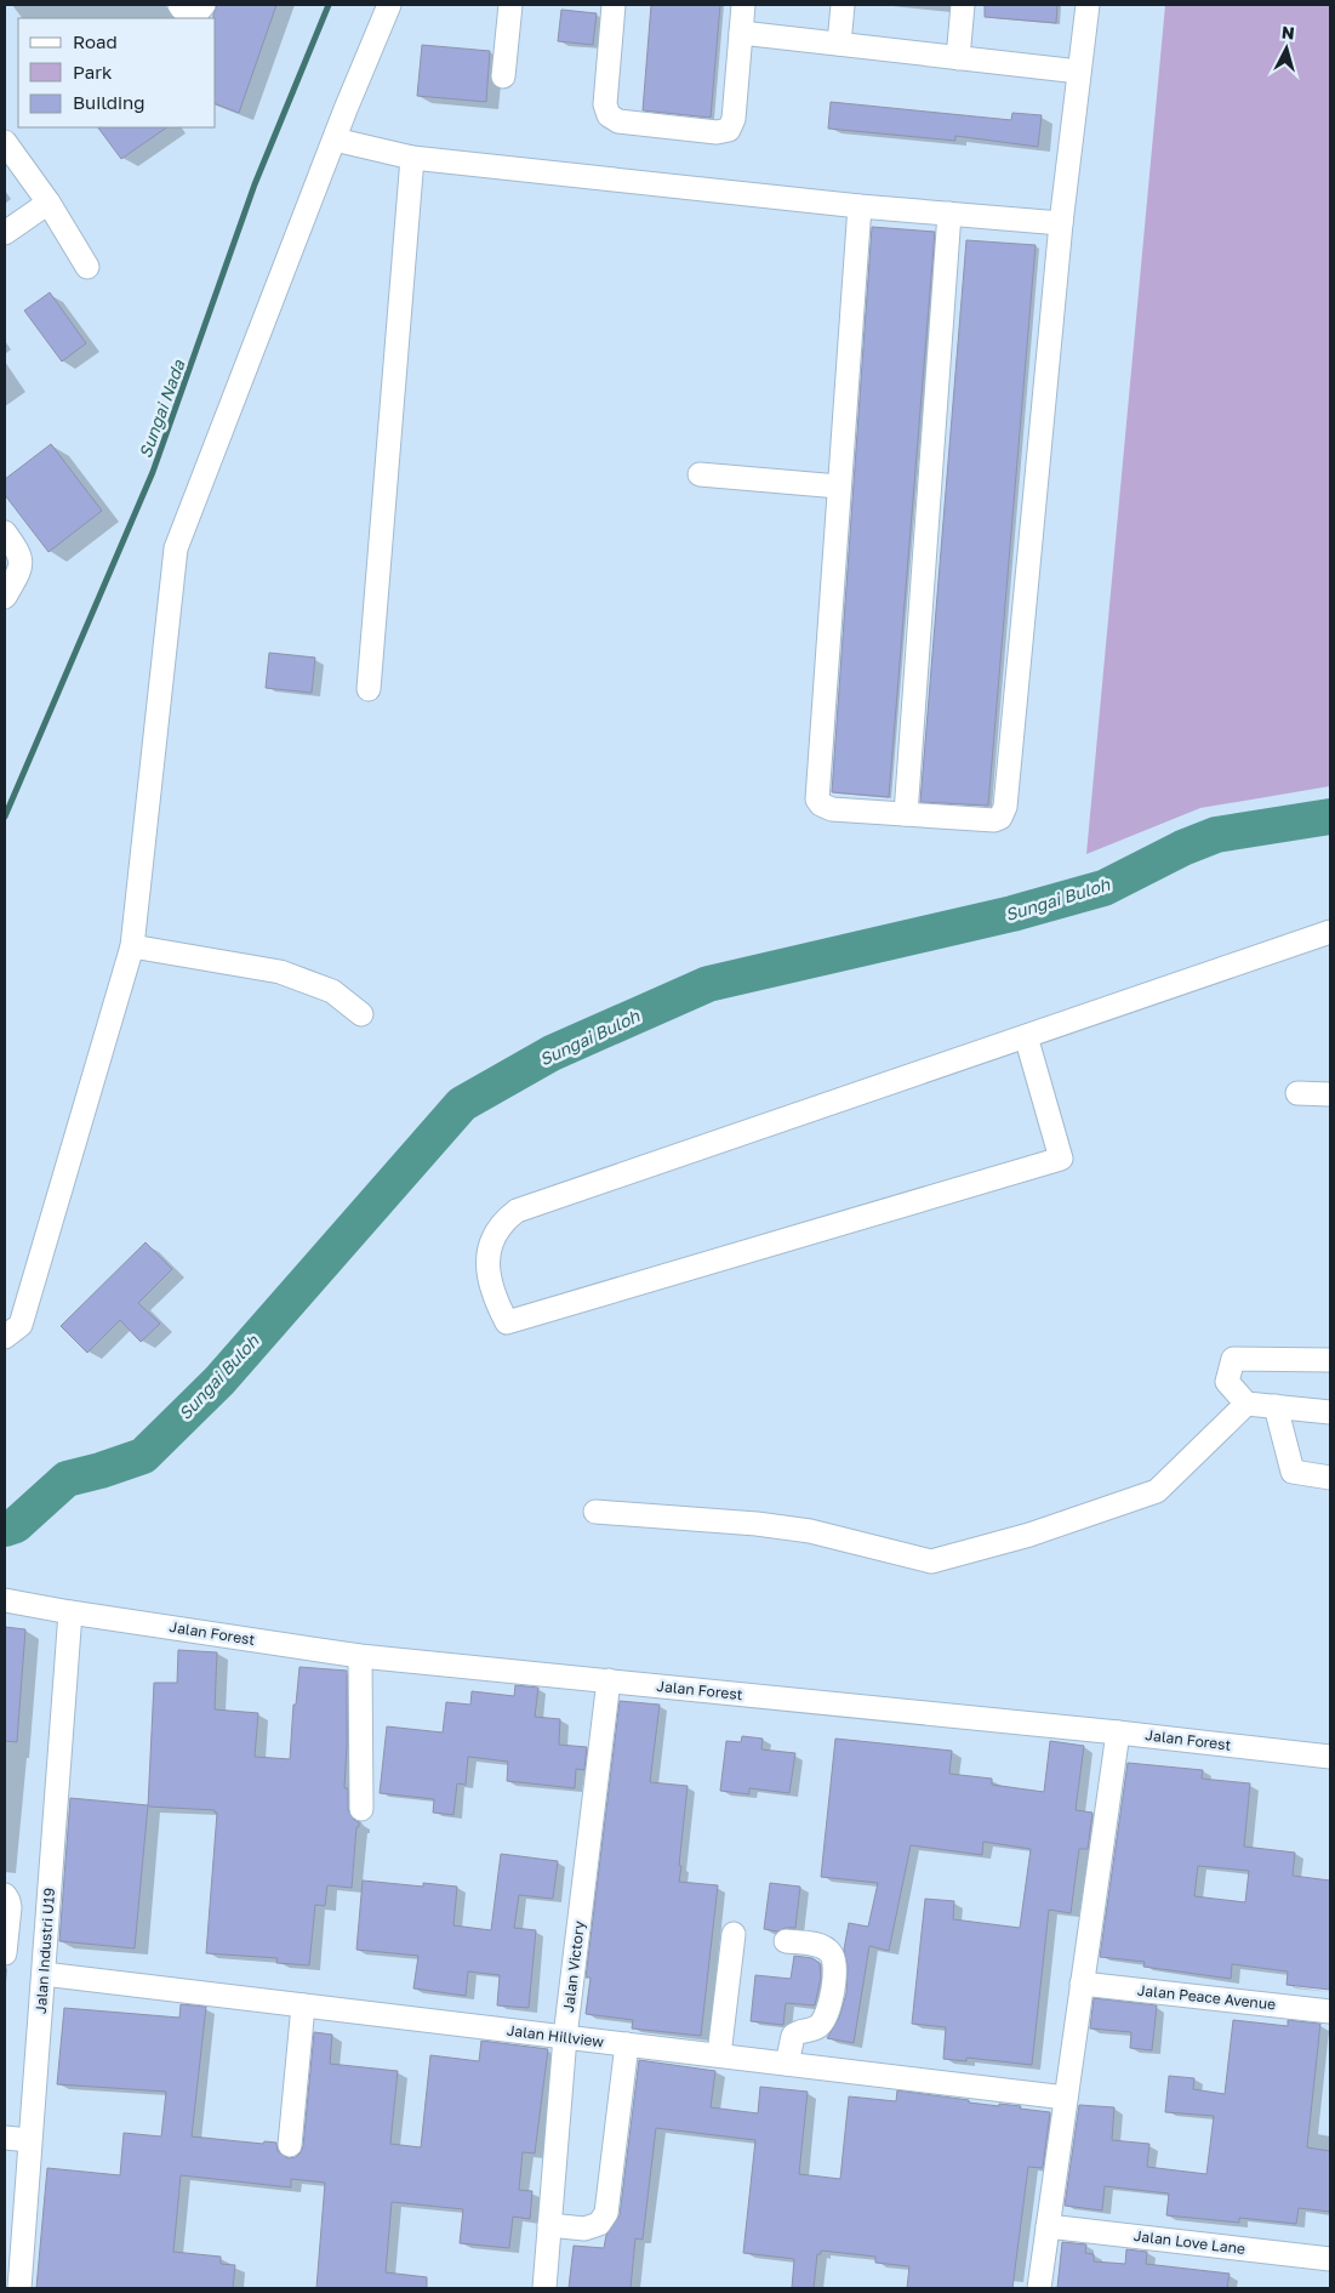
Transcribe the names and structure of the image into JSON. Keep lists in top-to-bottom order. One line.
{"streets":{"street":["Jalan Forest","Jalan Industri U19","Jalan Victory","Jalan Peace Avenue","Jalan Hillview","Jalan Love Lane"]},"crossings":[["Jalan Forest","Jalan Industri U19"],["Jalan Forest","Jalan Victory"],["Jalan Industri U19","Jalan Hillview"],["Jalan Victory","Jalan Hillview"]],"water":["Sungai Nada","Sungai Buloh"],"legend":["Road","Park","Building"],"north":"top"}
